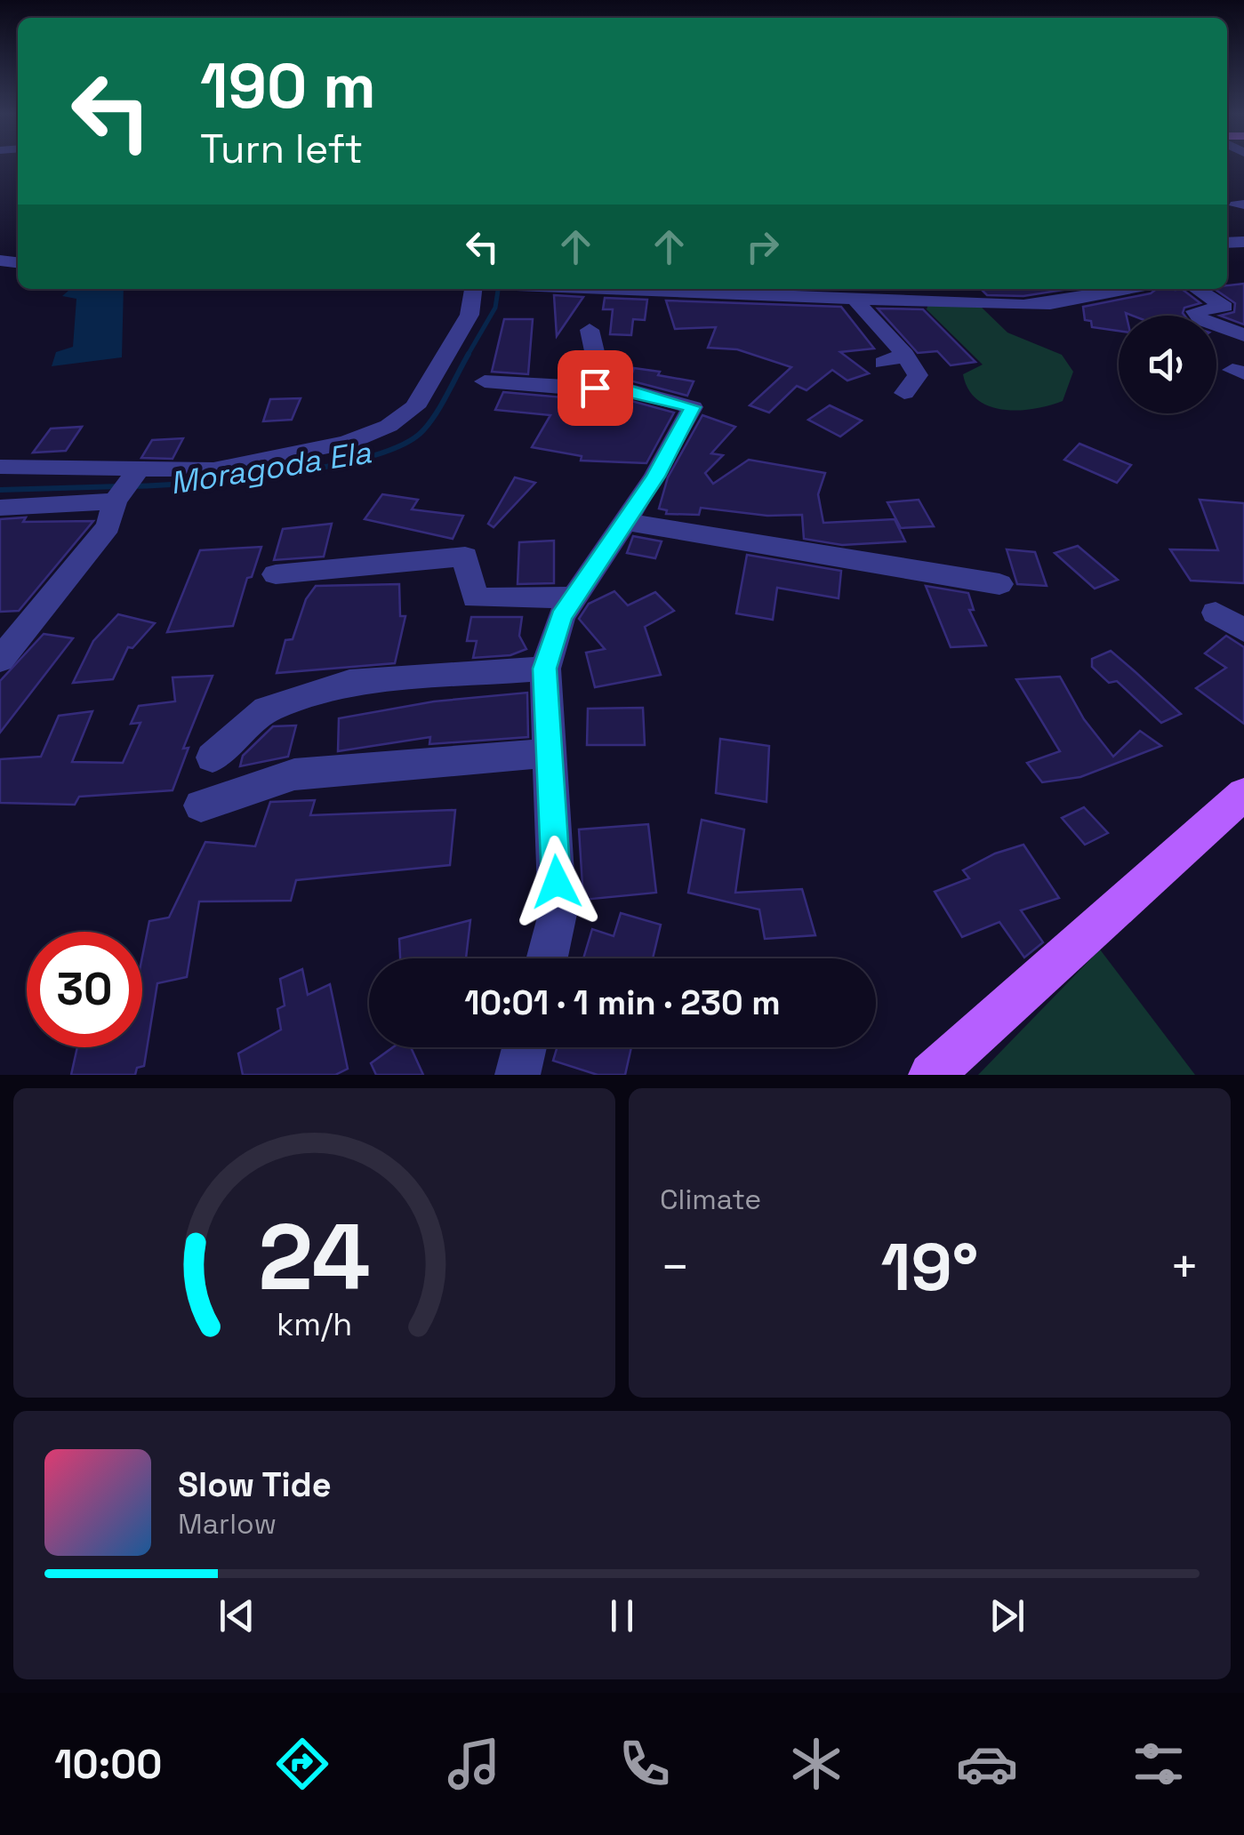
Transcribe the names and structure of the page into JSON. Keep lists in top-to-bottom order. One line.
{"water":["Moragoda Ela"],"page":{"turn":["190 m","Turn left"],"limit":"30","trip":"10:01 · 1 min · 230 m","tile":"Climate","heat":["−","19°","+"],"song":["Slow Tide","Marlow"],"tabs":"10:00","gauge":["24","km/h"]}}
